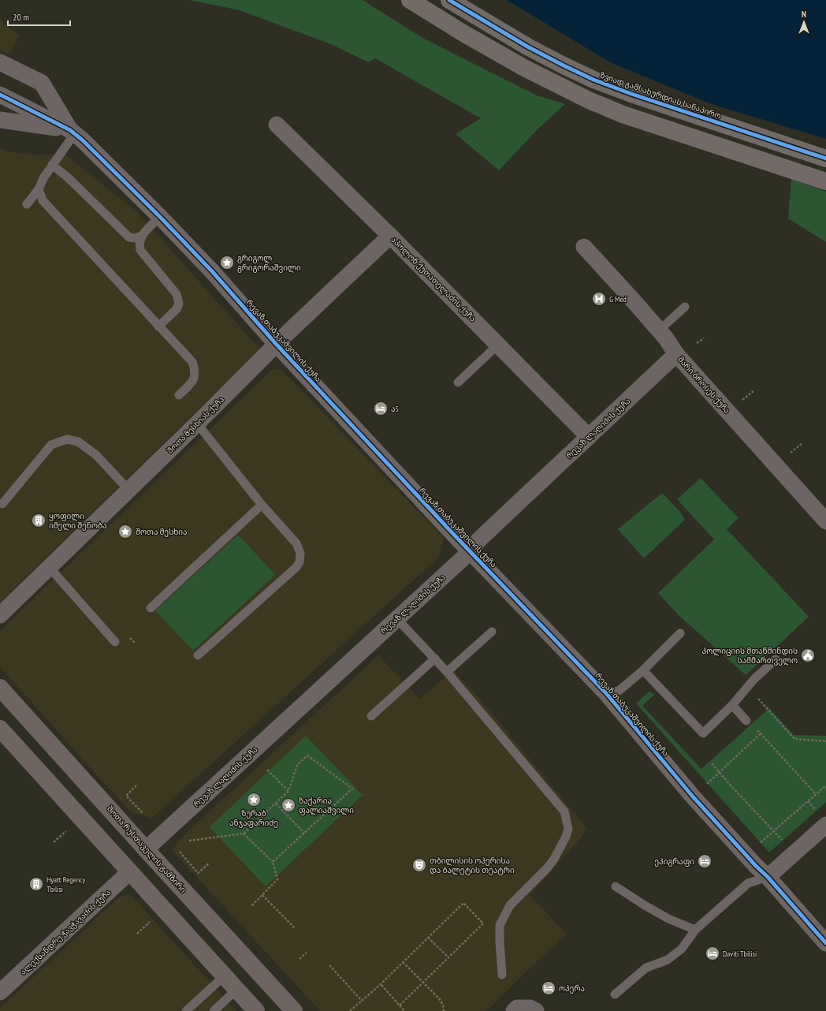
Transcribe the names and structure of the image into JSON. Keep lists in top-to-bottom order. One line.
{"streets":{"highway":["ზვიად გამსახურდიას სანაპირო"],"main road":["შოთა რუსთაველის გამზირი"],"street":["აპოლონ ქუთათელაძის ქუჩა","რევაზ თაბუკაშვილის ქუჩა","მარი ბროსეს ქუჩა","შოთა მესხიას ქუჩა","რევაზ ლაღიძის ქუჩა","ალექსანდრე ჭავჭავაძის ქუჩა"]},"crossings":[["აპოლონ ქუთათელაძის ქუჩა","შოთა მესხიას ქუჩა"],["აპოლონ ქუთათელაძის ქუჩა","რევაზ ლაღიძის ქუჩა"],["რევაზ თაბუკაშვილის ქუჩა","შოთა მესხიას ქუჩა"],["რევაზ თაბუკაშვილის ქუჩა","რევაზ ლაღიძის ქუჩა"],["მარი ბროსეს ქუჩა","რევაზ ლაღიძის ქუჩა"],["რევაზ ლაღიძის ქუჩა","შოთა რუსთაველის გამზირი"]],"places":{"place":["გრიგოლ გრიგორაშვილი","შოთა მესხია","ზურაბ ანჯაფარიძე","ზაქარია ფალიაშვილი"],"hospital":["G Med"],"hotel":["ა5","ეპიგრაფი","Daviti Tbilisi","ოპერა"],"building":["ყოფილი იმელი შენობა","Hyatt Regency Tbilisi"],"public building":["პოლიციის მთაწმინდის სამმართველო"],"theatre":["თბილისის ოპერისა და ბალეტის თეატრი"]},"scale_bar":"20 m","north":"top"}
